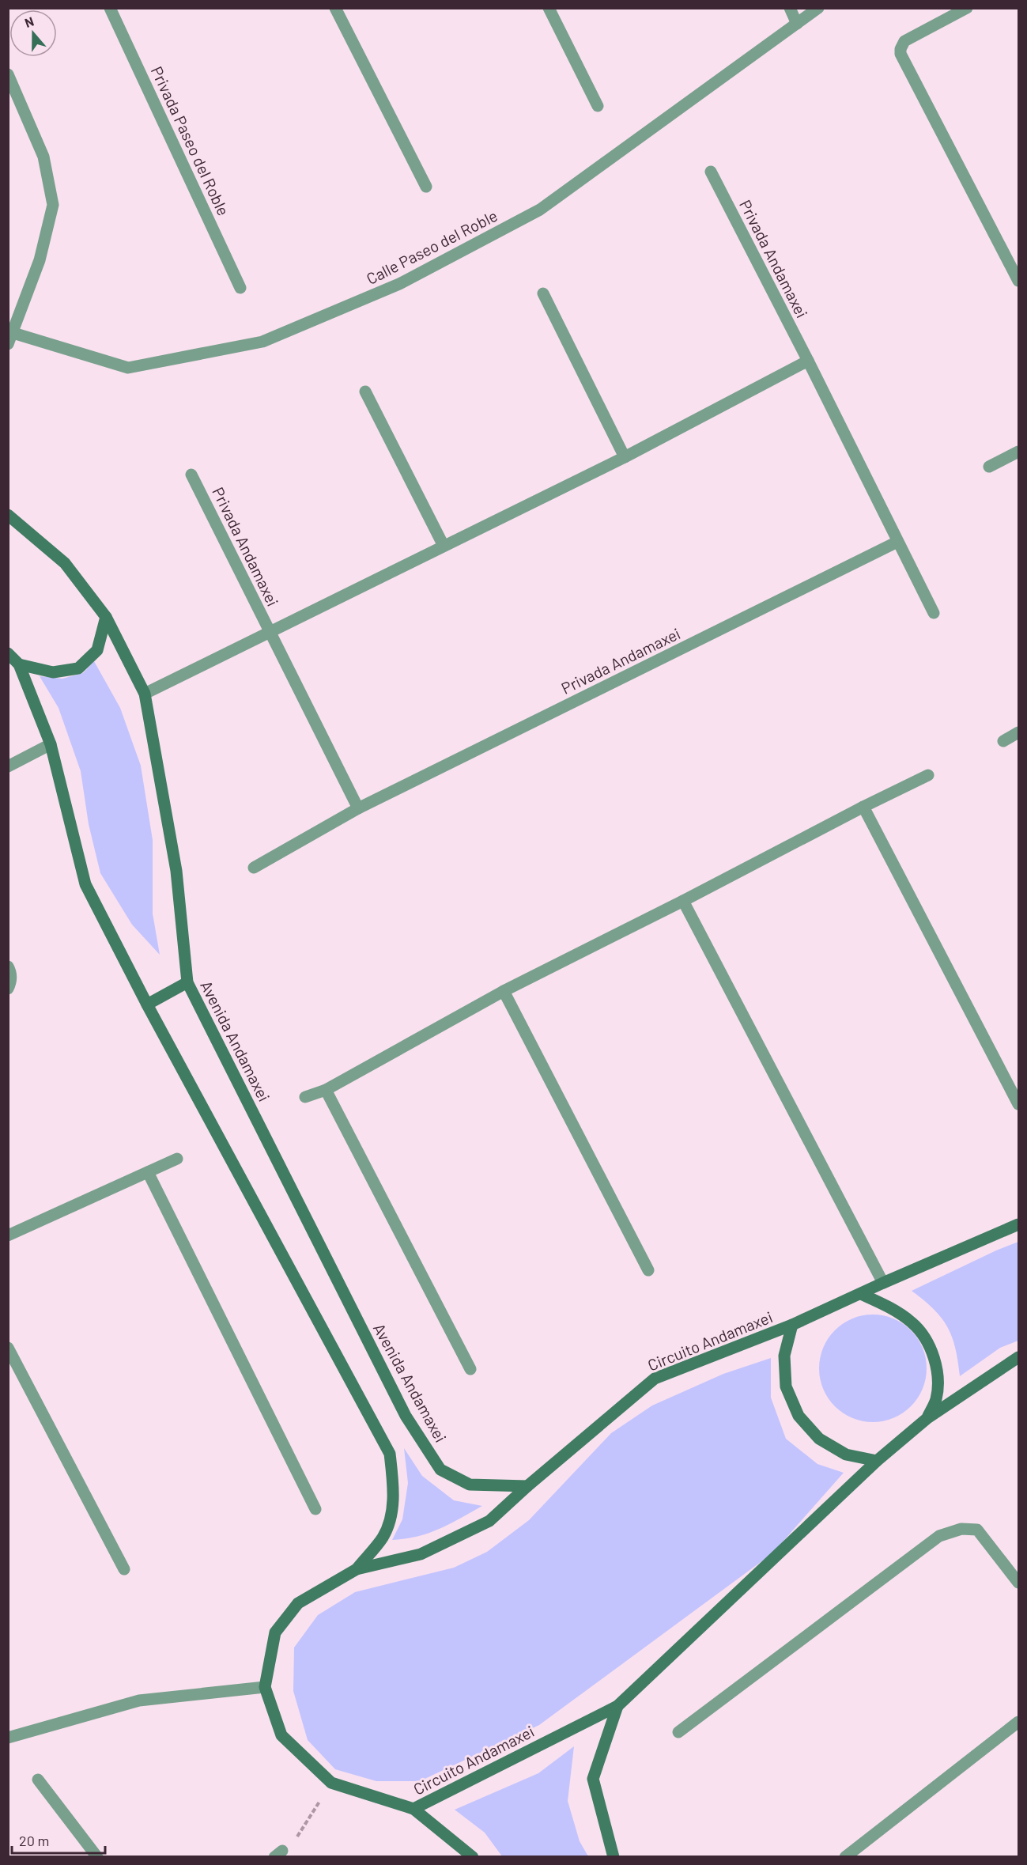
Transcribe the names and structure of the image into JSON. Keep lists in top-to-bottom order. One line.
{"streets":{"street":["Privada Paseo del Roble","Calle Paseo del Roble","Privada Andamaxei","Avenida Andamaxei","Circuito Andamaxei"]},"crossings":[["Avenida Andamaxei","Circuito Andamaxei"]],"scale_bar":"20 m","north":"top"}
